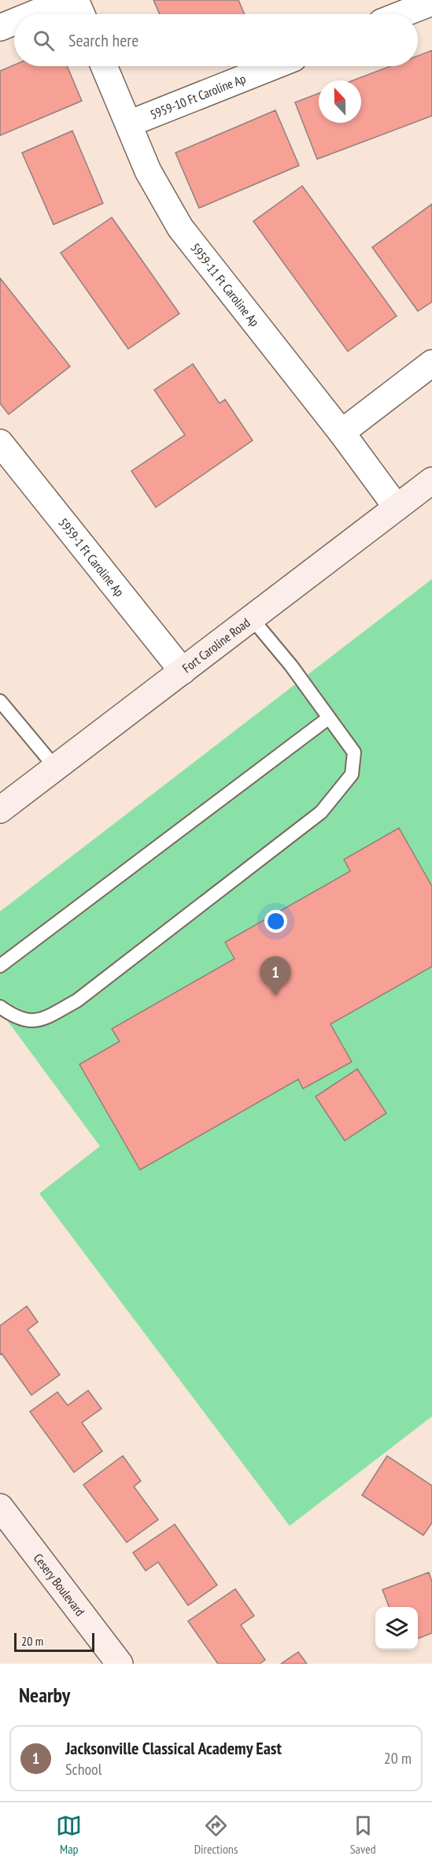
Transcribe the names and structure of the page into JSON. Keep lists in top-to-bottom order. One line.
{"streets":{"street":["5959-10 Ft Caroline Ap","5959-11 Ft Caroline Ap","5959-1 Ft Caroline Ap","Fort Caroline Road","Cesery Boulevard"]},"crossings":[["5959-10 Ft Caroline Ap","5959-11 Ft Caroline Ap"],["5959-11 Ft Caroline Ap","Fort Caroline Road"],["5959-1 Ft Caroline Ap","Fort Caroline Road"]],"scale_bar":"20 m","north":"top","page":{"search":"Search here","pins":"1","scale":"20 m","heading":"Nearby","list":[{"mark":"1","name":"Jacksonville Classical Academy East","note":"School","value":"20 m"}],"nav":["Map","Directions","Saved"]}}
